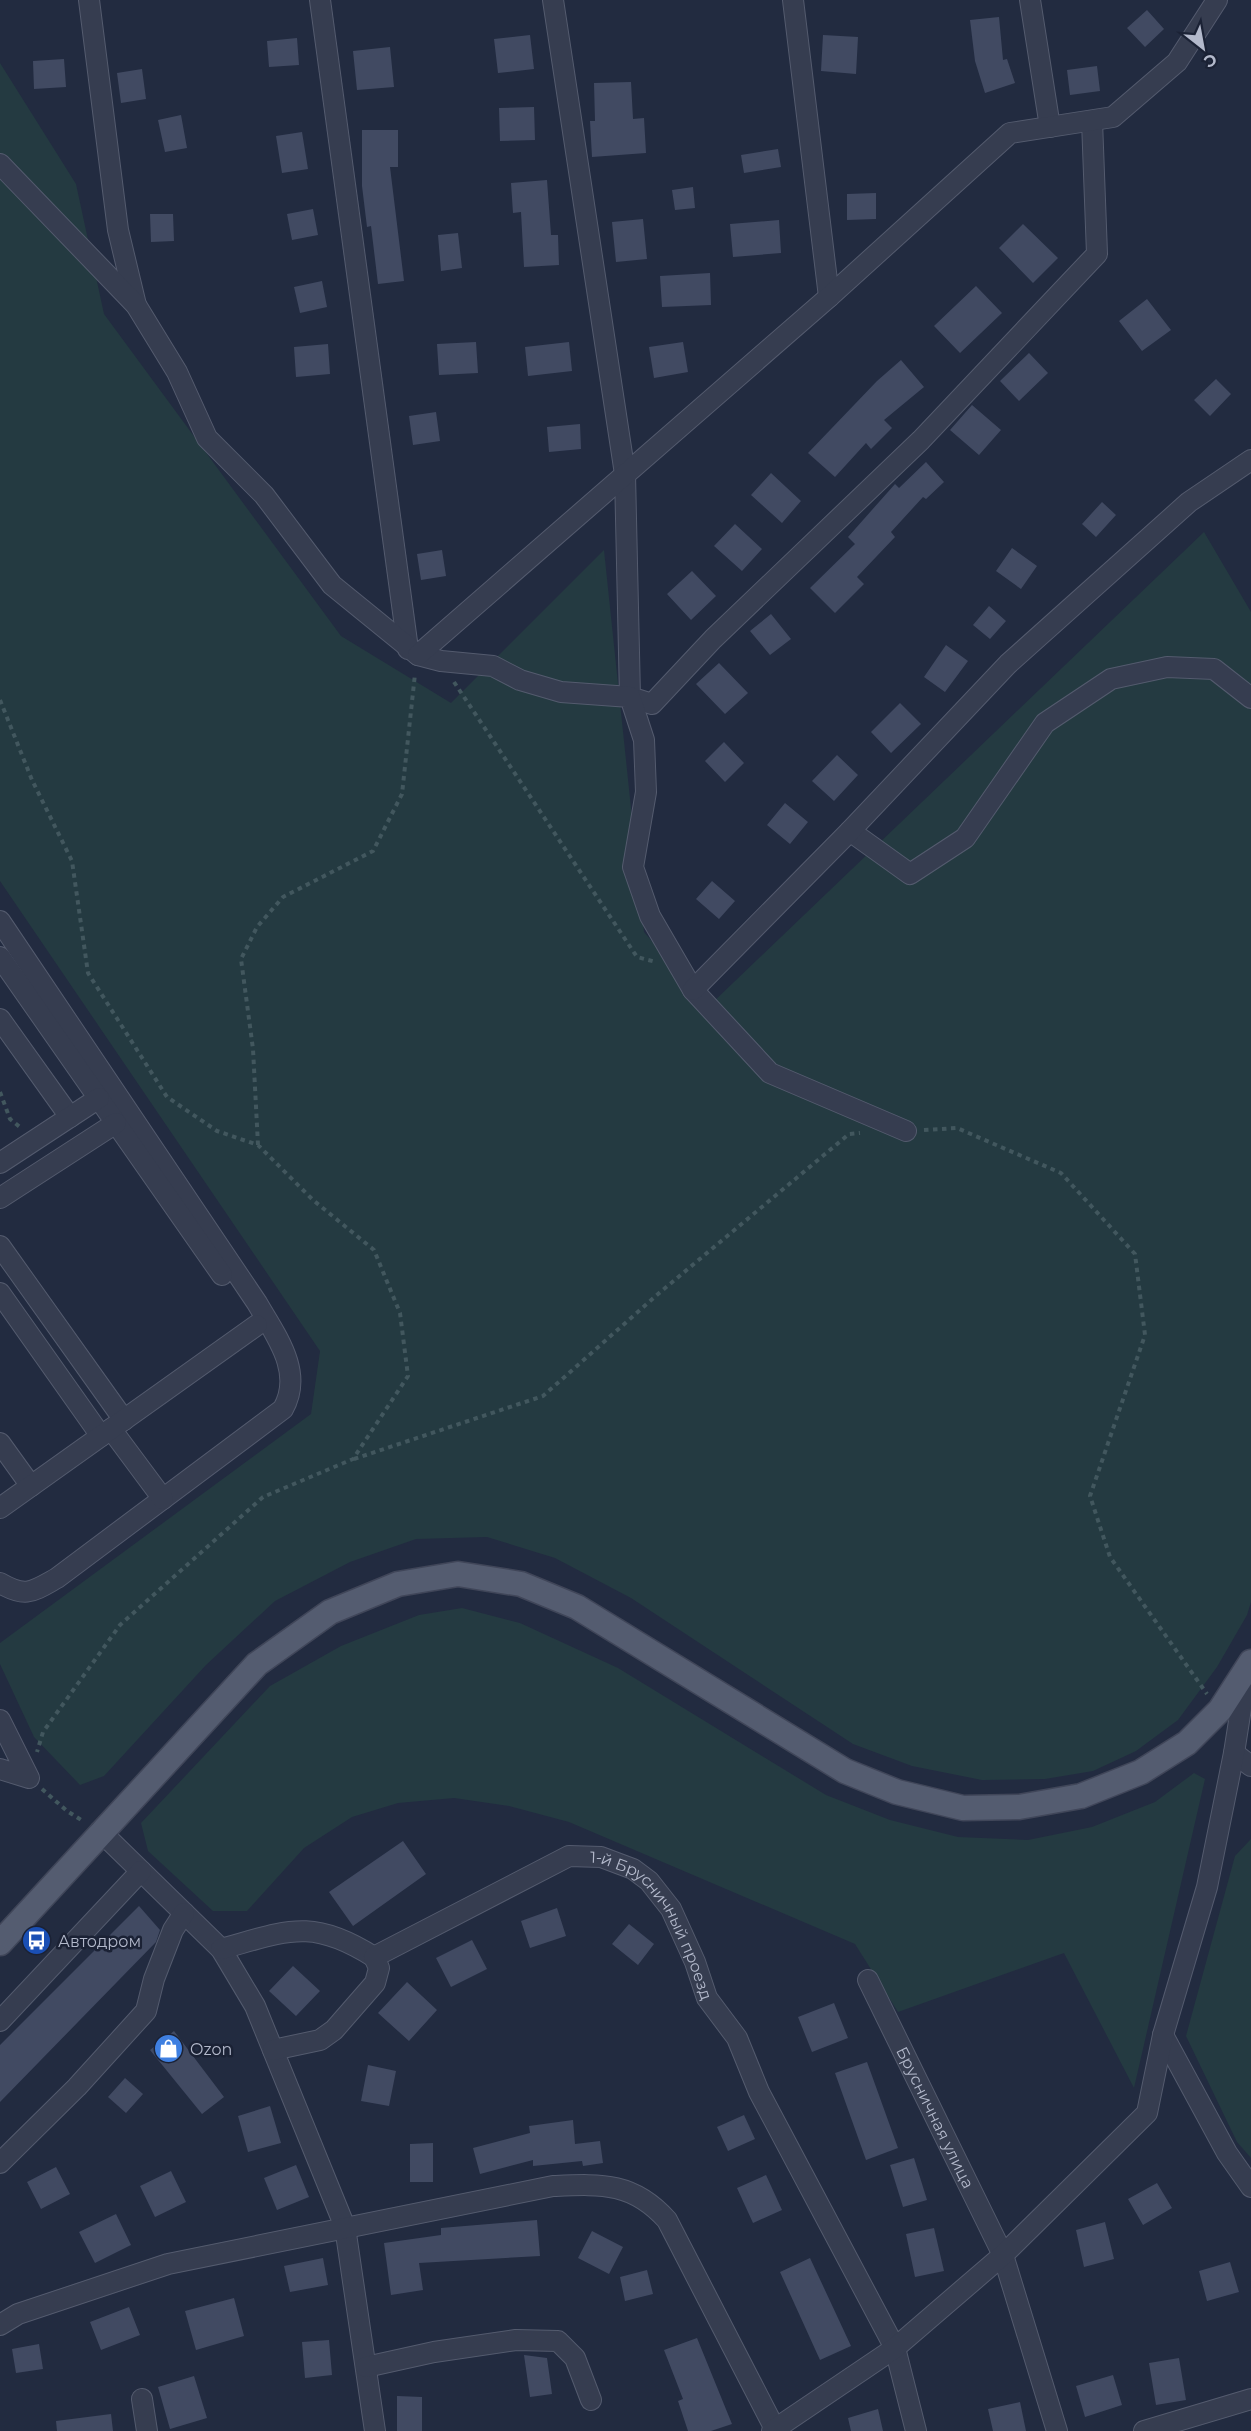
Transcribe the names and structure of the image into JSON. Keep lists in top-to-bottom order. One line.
{"streets":{"street":["1-й Брусничный проезд","Брусничная улица"]},"places":{"bus stop":["Автодром"],"shop":["Ozon"]},"north":"bottom right"}
